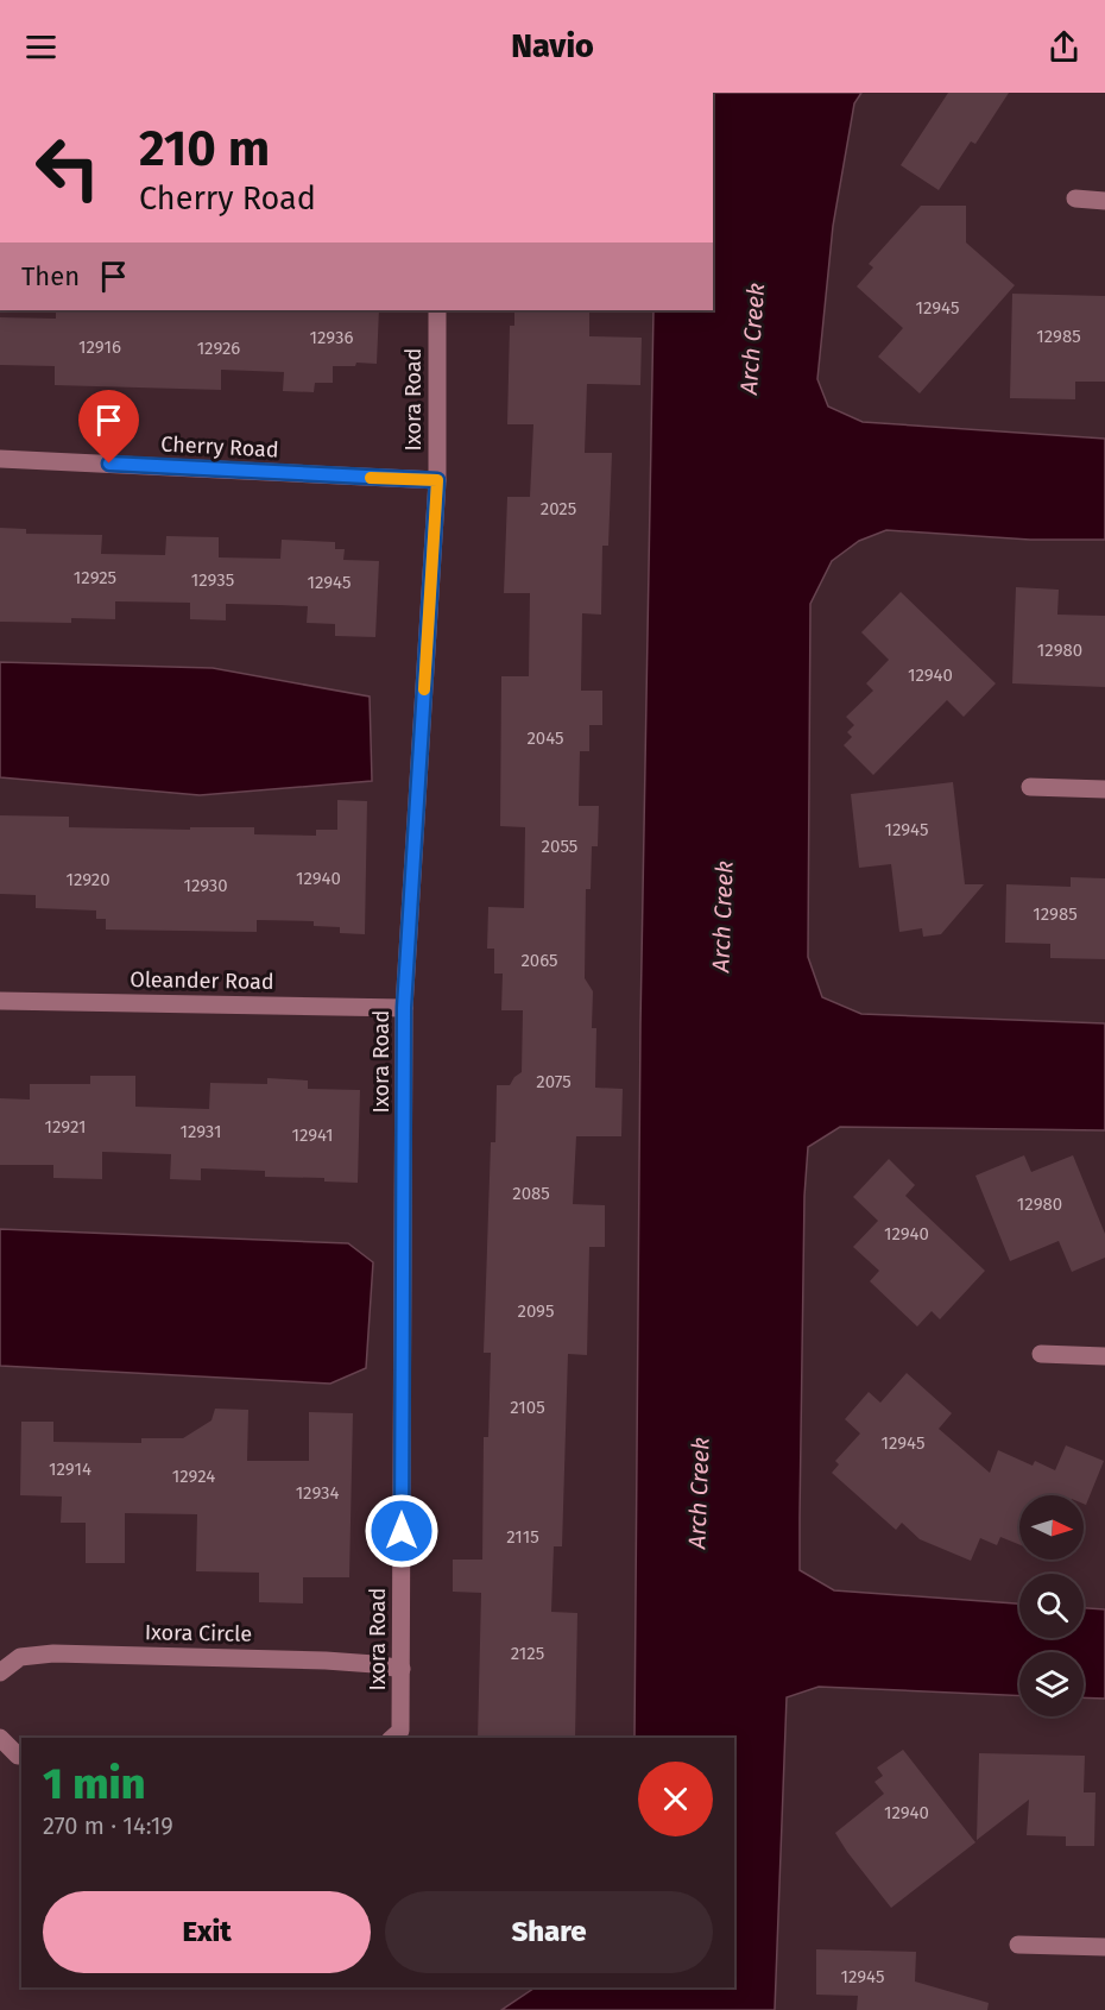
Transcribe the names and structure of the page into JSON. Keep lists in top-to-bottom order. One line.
{"streets":{"street":["Ixora Road","Cherry Road","Oleander Road","Ixora Circle"]},"crossings":[["Ixora Road","Cherry Road"],["Ixora Road","Oleander Road"],["Ixora Road","Ixora Circle"]],"water":["Arch Creek"],"house_numbers":["12945","12985","12936","12916","12926","2025","12925","12935","12945","12980","12940","2045","12945","2055","12940","12920","12930","12985","2065","2075","12921","12931","12941","2085","12980","12940","2095","2105","12945","12914","12924","12934","2115","2125","12940","12945"],"north":"right","page":{"header":"Navio","turn":["210 m","Cherry Road"],"then":"Then","heading":["1 min","270 m · 14:19"],"buttons":["Exit","Share"]}}
